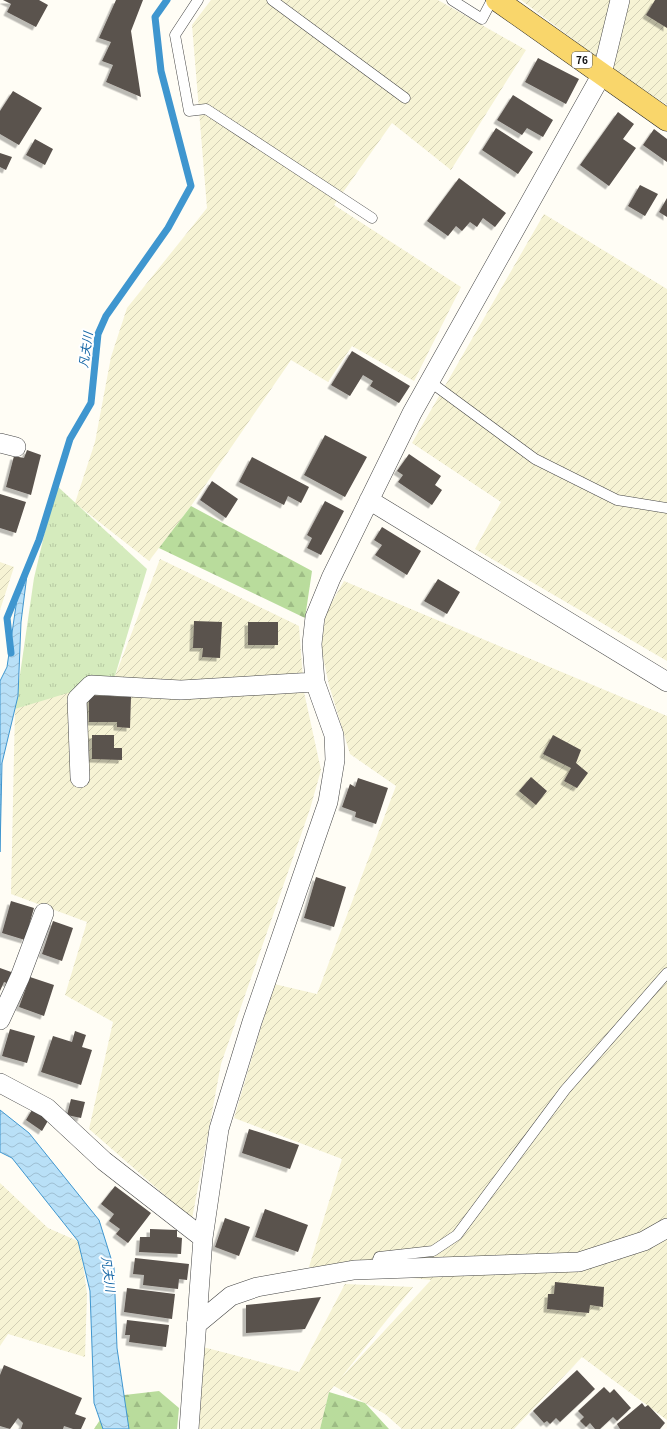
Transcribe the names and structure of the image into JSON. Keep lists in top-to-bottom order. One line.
{"streets":{"main road":["76"]},"water":["凡夫川"]}
